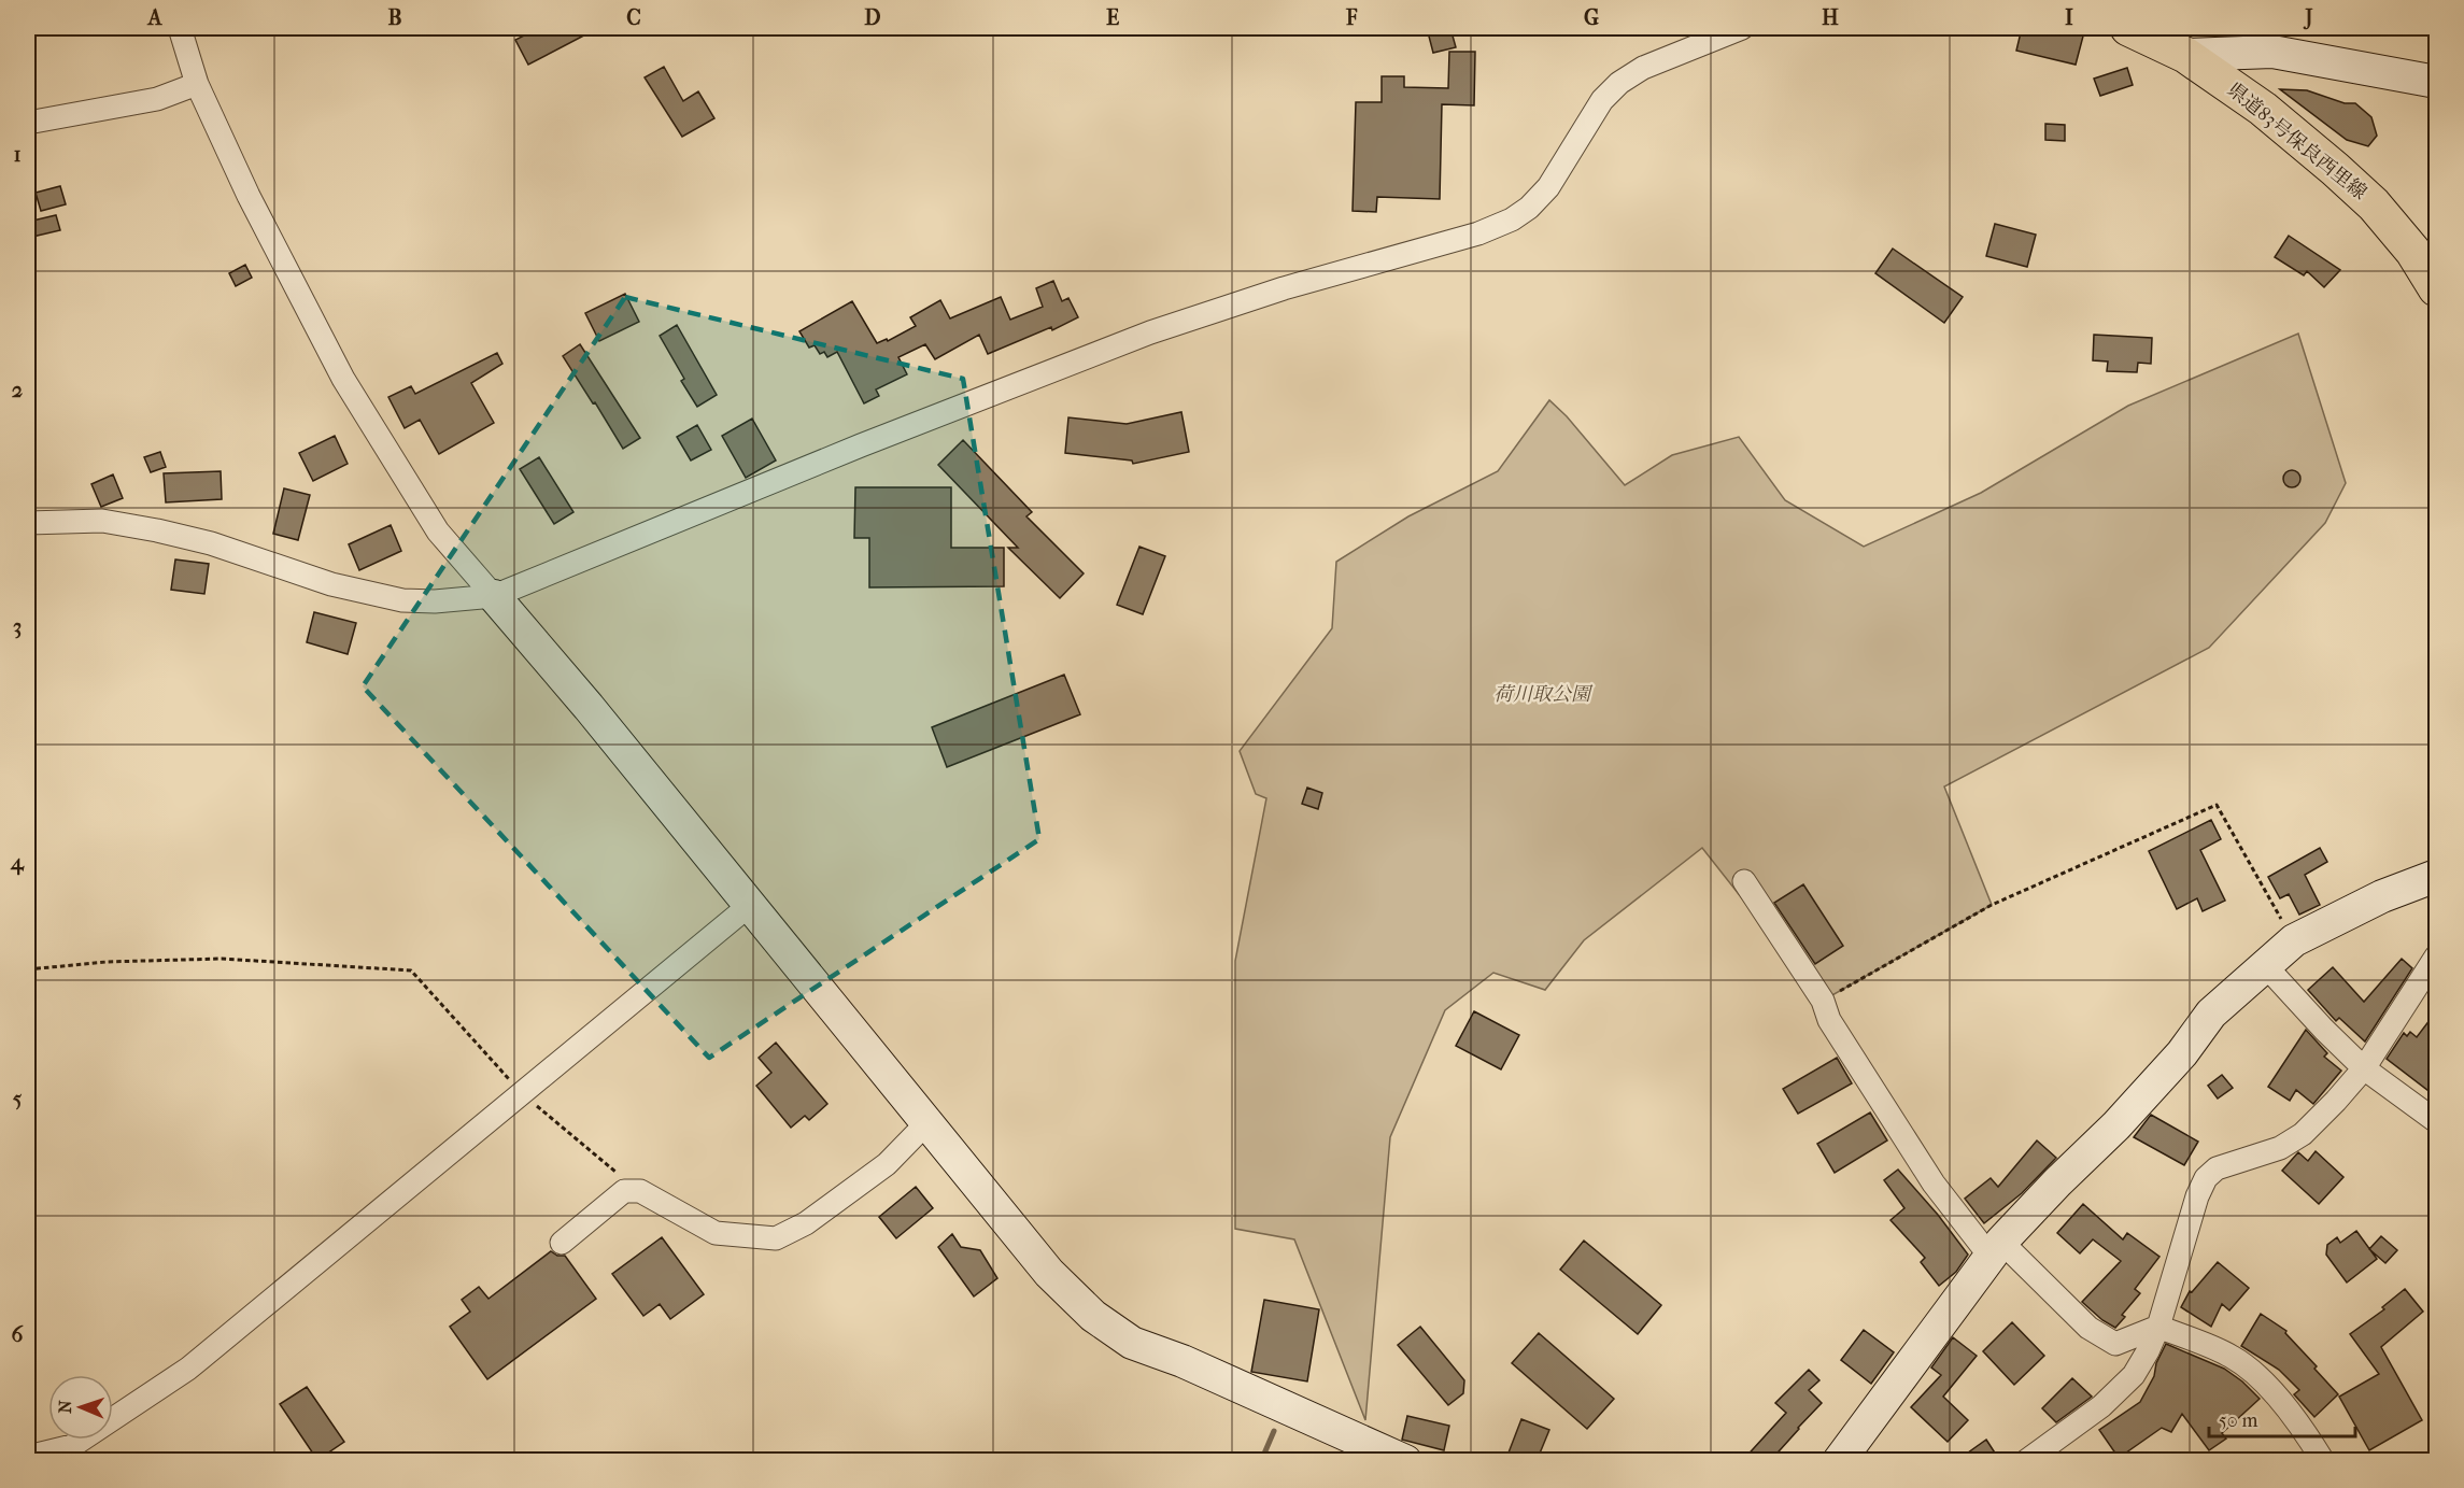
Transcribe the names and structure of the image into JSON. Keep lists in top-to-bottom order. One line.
{"streets":{"main road":["県道83号保良西里線"]},"parks":["荷川取公園"],"scale_bar":"50 m","north":"left","grid":{"columns":["A","B","C","D","E","F","G","H","I","J"],"rows":["1","2","3","4","5","6"]}}
